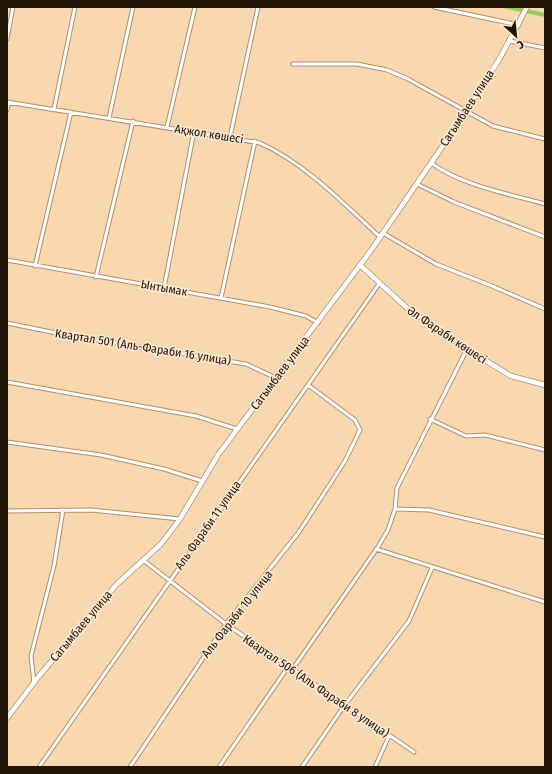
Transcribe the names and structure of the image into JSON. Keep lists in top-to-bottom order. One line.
{"streets":{"street":["Сагымбаев улица","Ақжол көшесі","Ынтымак","Әл Фараби көшесі","Квартал 501 (Аль-Фараби 16 улица)","Аль Фараби 11 улица","Аль Фараби 10 улица","Квартал 506 (Аль Фараби 8 улица)"]},"crossings":[["Сагымбаев улица","Ақжол көшесі"],["Сагымбаев улица","Ынтымак"],["Сагымбаев улица","Әл Фараби көшесі"],["Сагымбаев улица","Квартал 501 (Аль-Фараби 16 улица)"],["Сагымбаев улица","Квартал 506 (Аль Фараби 8 улица)"],["Әл Фараби көшесі","Аль Фараби 11 улица"],["Аль Фараби 11 улица","Аль Фараби 10 улица"],["Аль Фараби 11 улица","Квартал 506 (Аль Фараби 8 улица)"],["Аль Фараби 10 улица","Квартал 506 (Аль Фараби 8 улица)"]],"north":"bottom right"}
